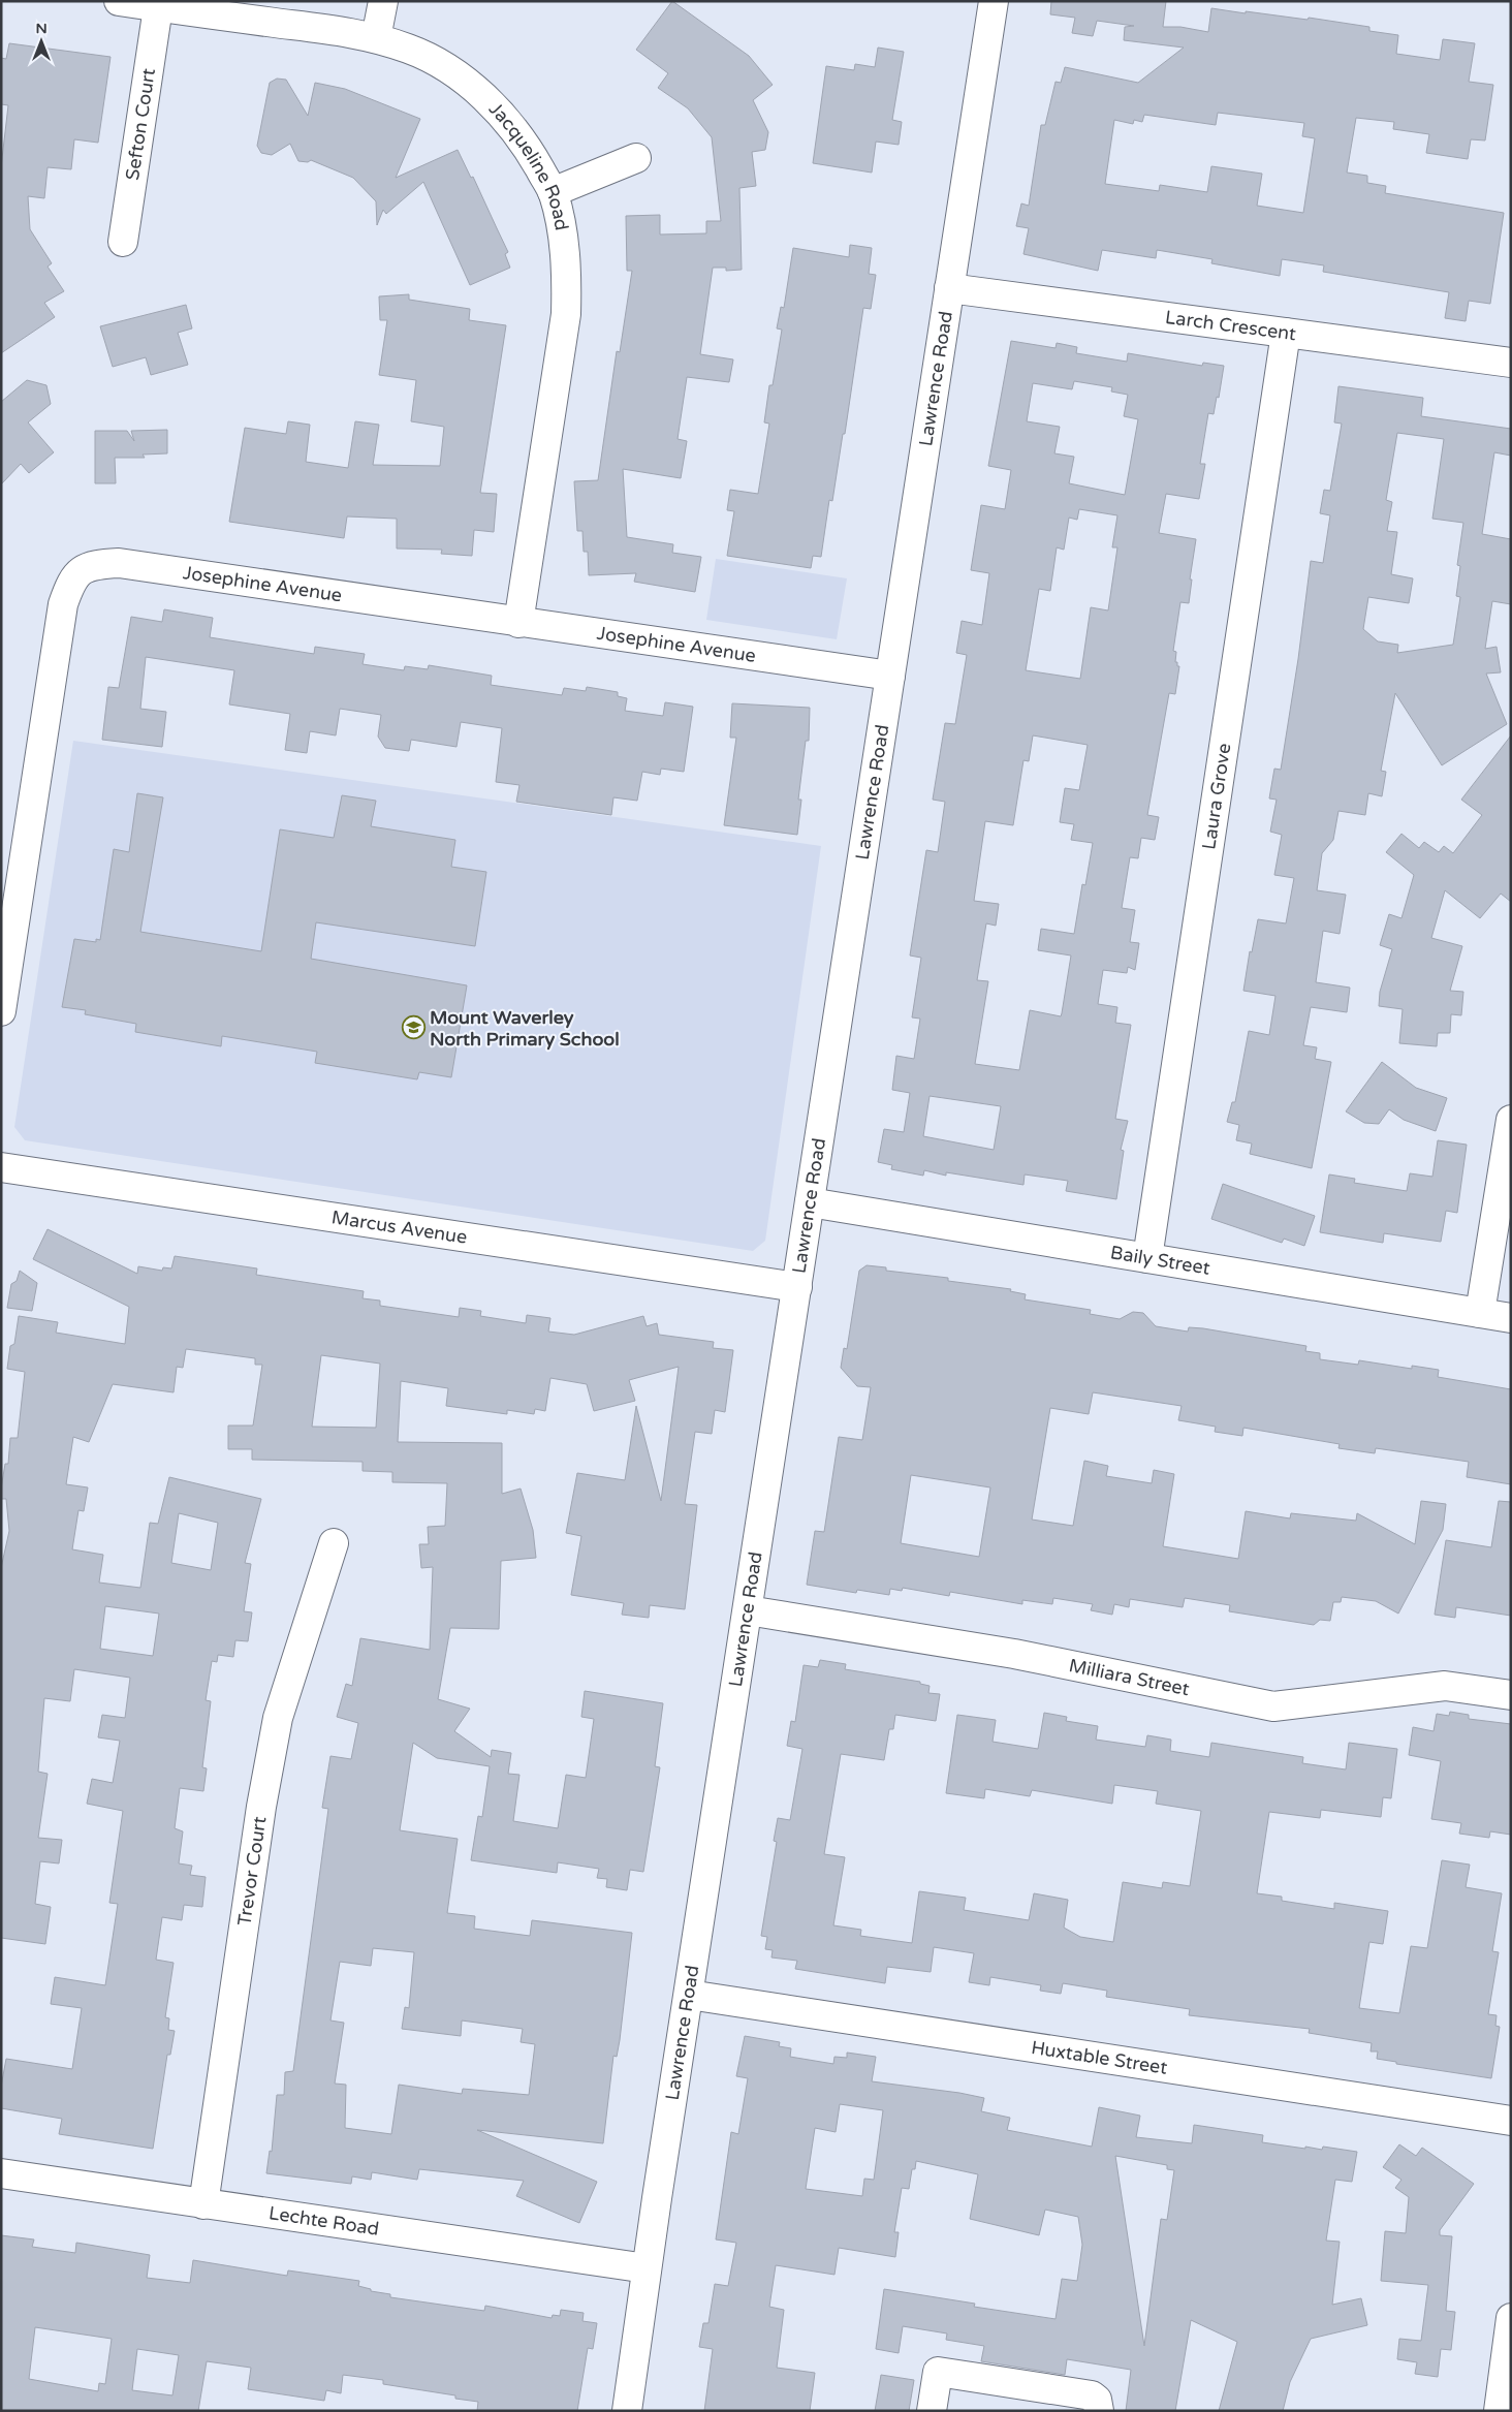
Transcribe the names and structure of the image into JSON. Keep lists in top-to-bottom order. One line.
{"streets":{"street":["Sefton Court","Jacqueline Road","Larch Crescent","Lawrence Road","Josephine Avenue","Laura Grove","Marcus Avenue","Baily Street","Milliara Street","Trevor Court","Huxtable Street","Lechte Road"]},"crossings":[["Sefton Court","Jacqueline Road"],["Jacqueline Road","Josephine Avenue"],["Larch Crescent","Lawrence Road"],["Larch Crescent","Laura Grove"],["Lawrence Road","Josephine Avenue"],["Lawrence Road","Marcus Avenue"],["Lawrence Road","Baily Street"],["Lawrence Road","Milliara Street"],["Lawrence Road","Huxtable Street"],["Lawrence Road","Lechte Road"],["Laura Grove","Baily Street"],["Trevor Court","Lechte Road"]],"places":{"school or university":["Mount Waverley North Primary School"]},"north":"top"}
